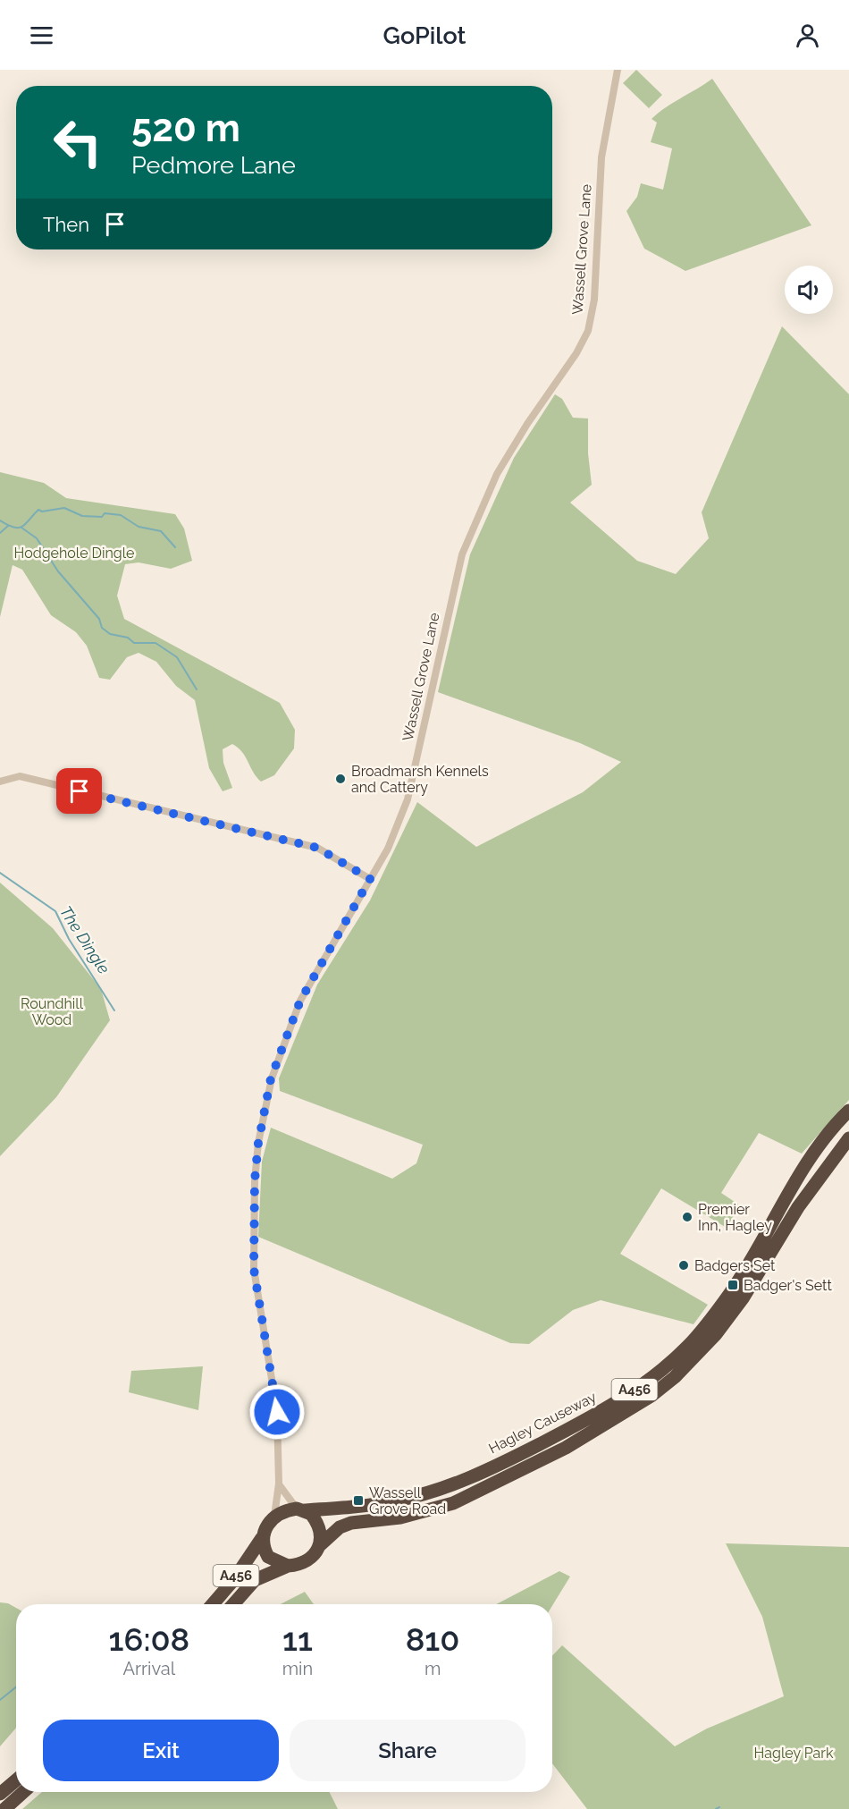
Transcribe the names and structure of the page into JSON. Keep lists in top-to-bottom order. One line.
{"streets":{"highway":["A456","Hagley Causeway"],"street":["Wassell Grove Lane"]},"crossings":[["Wassell Grove Lane","A456"],["Wassell Grove Lane","Hagley Causeway"],["A456","Hagley Causeway"]],"water":["The Dingle"],"parks":["Hodgehole Dingle","Roundhill Wood","Hagley Park"],"places":{"other":["Broadmarsh Kennels and Cattery","Premier Inn, Hagley","Badgers Set"],"transit":["Badger's Sett","Wassell Grove Road"]},"page":{"header":"GoPilot","turn":["520 m","Pedmore Lane"],"then":"Then","eta":["16:08","Arrival","11","min","810","m"],"buttons":["Exit","Share"]}}
